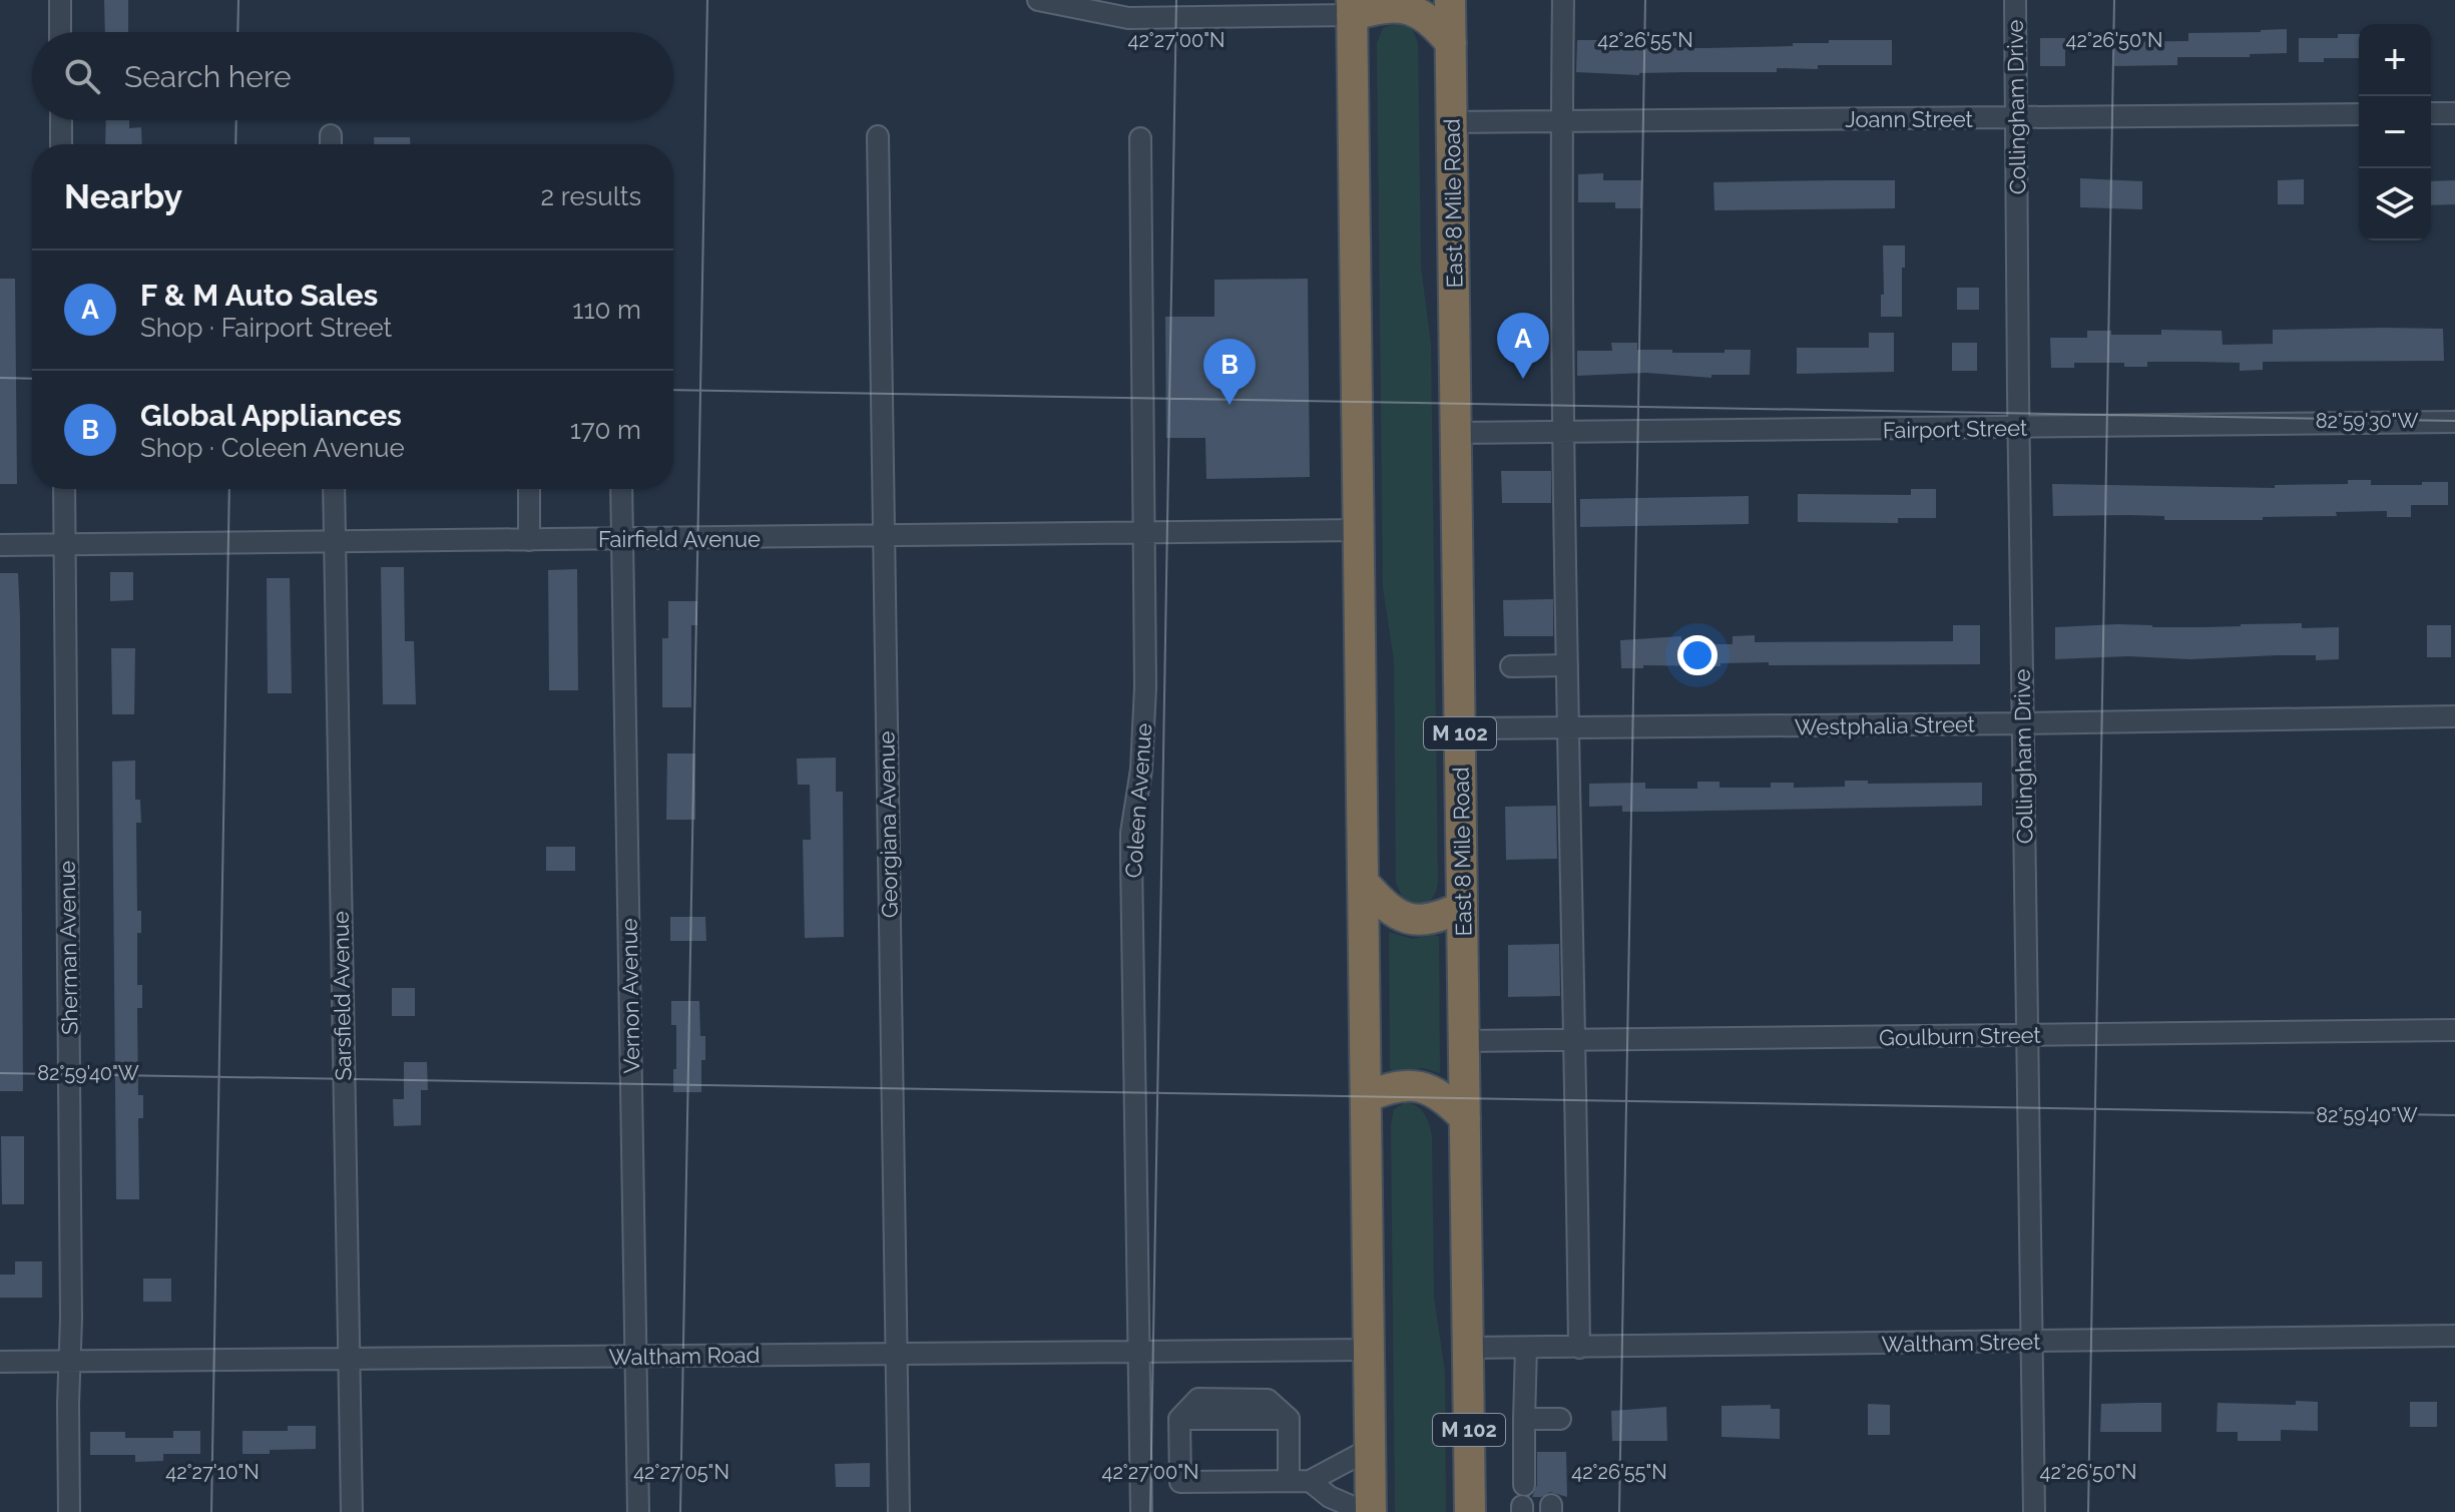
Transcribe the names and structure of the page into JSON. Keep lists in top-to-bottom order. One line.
{"streets":{"highway":["East 8 Mile Road","M 102"],"street":["Collingham Drive","Joann Street","Fairport Street","Fairfield Avenue","Westphalia Street","Coleen Avenue","Georgiana Avenue","Sherman Avenue","Sarsfield Avenue","Vernon Avenue","Goulburn Street","Waltham Street","Waltham Road"]},"crossings":[["Collingham Drive","Joann Street"],["Collingham Drive","Fairport Street"],["Collingham Drive","Westphalia Street"],["Collingham Drive","Goulburn Street"],["Collingham Drive","Waltham Street"],["Joann Street","East 8 Mile Road"],["East 8 Mile Road","Fairport Street"],["East 8 Mile Road","Westphalia Street"],["East 8 Mile Road","Goulburn Street"],["East 8 Mile Road","Waltham Street"],["Fairfield Avenue","Coleen Avenue"],["Fairfield Avenue","Georgiana Avenue"],["Fairfield Avenue","Sherman Avenue"],["Fairfield Avenue","Sarsfield Avenue"],["Fairfield Avenue","Vernon Avenue"],["Coleen Avenue","Waltham Road"],["Georgiana Avenue","Waltham Road"],["Sherman Avenue","Waltham Road"],["Sarsfield Avenue","Waltham Road"],["Vernon Avenue","Waltham Road"]],"page":{"map_buttons":["+","−"],"search":"Search here","heading":["Nearby","2 results"],"list":[{"mark":"A","name":"F & M Auto Sales","note":"Shop · Fairport Street","value":"110 m"},{"mark":"B","name":"Global Appliances","note":"Shop · Coleen Avenue","value":"170 m"}],"pins":["A","B"]},"coordinates":["42°27'00\"N","42°26'55\"N","42°26'50\"N","82°59'30\"W","82°59'40\"W","42°27'10\"N","42°27'05\"N"]}
